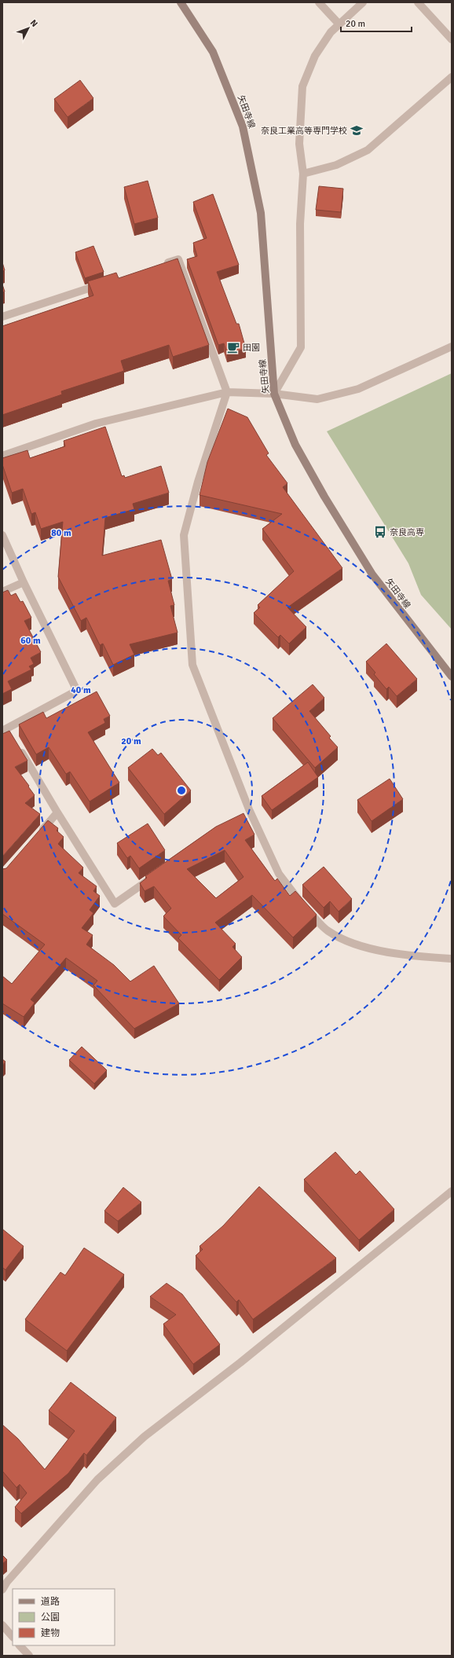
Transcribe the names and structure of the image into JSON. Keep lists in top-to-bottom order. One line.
{"streets":{"main road":["矢田寺線"]},"places":{"school or university":["奈良工業高等専門学校"],"cafe":["田園"],"bus stop":["奈良高専"]},"legend":["道路","公園","建物"],"scale_bar":"20 m","north":"top right","rings":["80 m","60 m","40 m","20 m"]}
